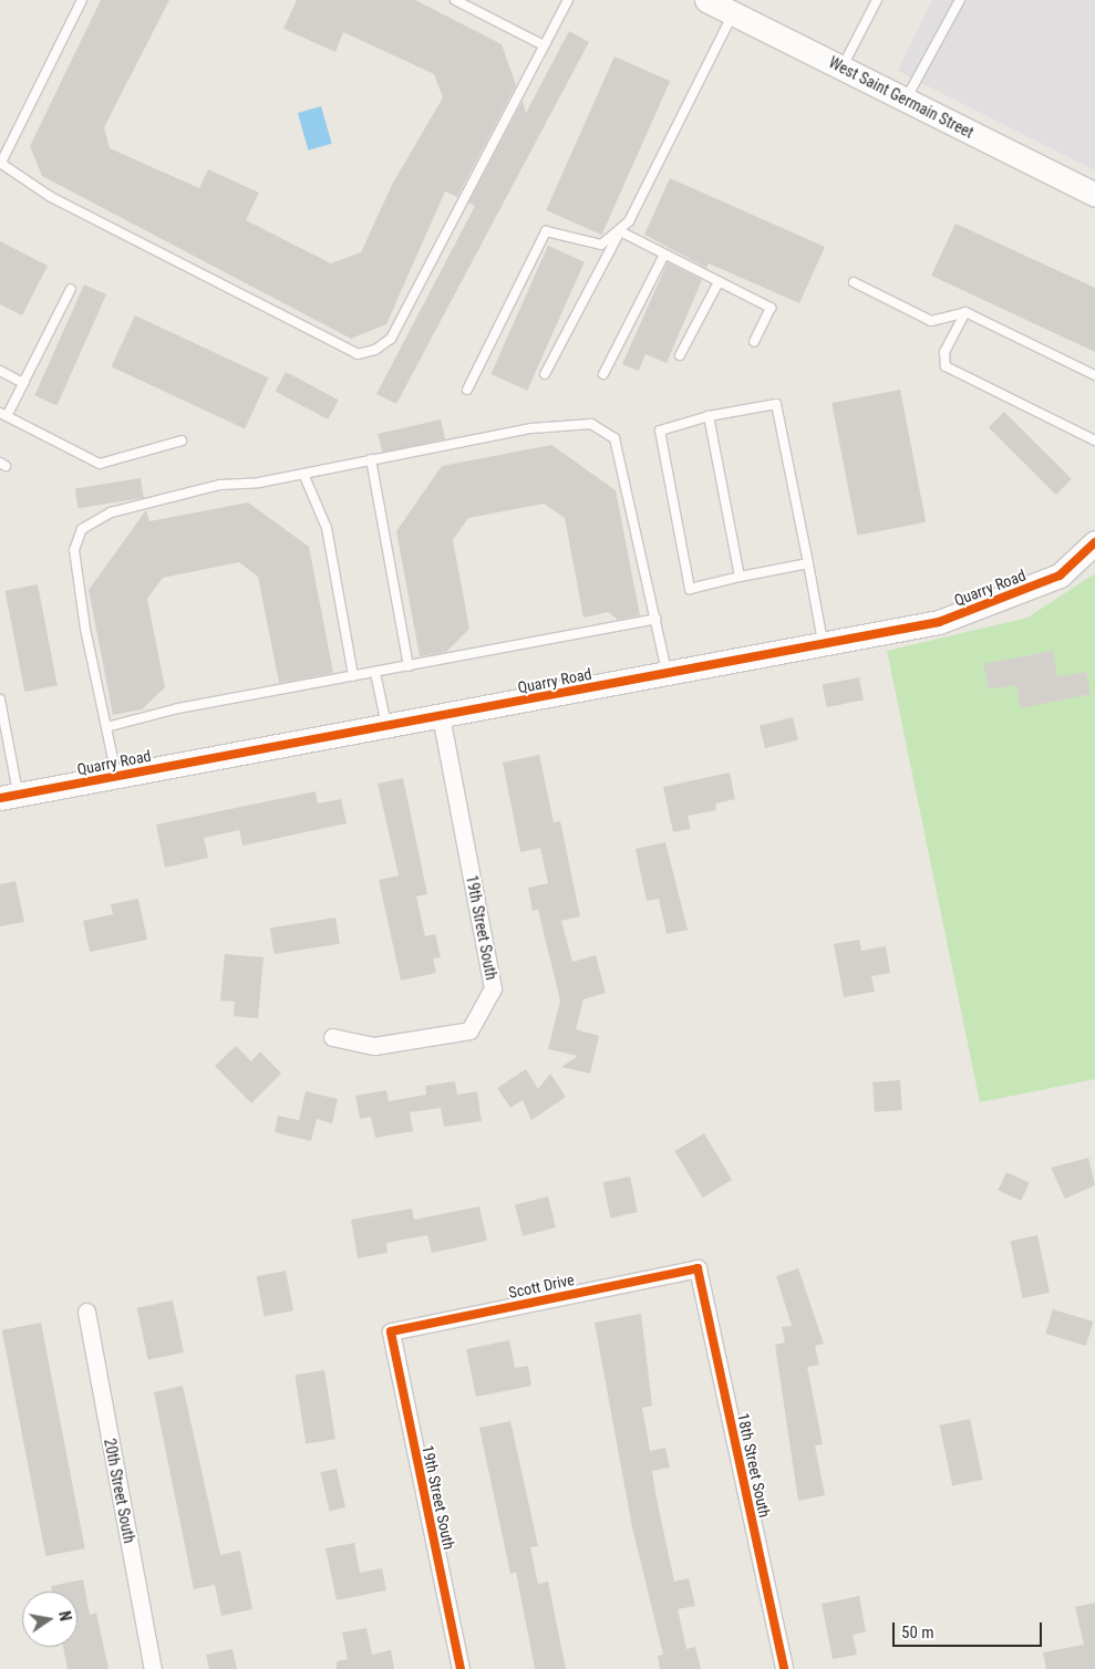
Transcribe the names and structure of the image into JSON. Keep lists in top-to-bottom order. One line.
{"streets":{"street":["West Saint Germain Street","Quarry Road","19th Street South","Scott Drive","18th Street South","20th Street South"]},"crossings":[["Quarry Road","19th Street South"],["19th Street South","Scott Drive"],["Scott Drive","18th Street South"]],"scale_bar":"50 m","north":"right"}
